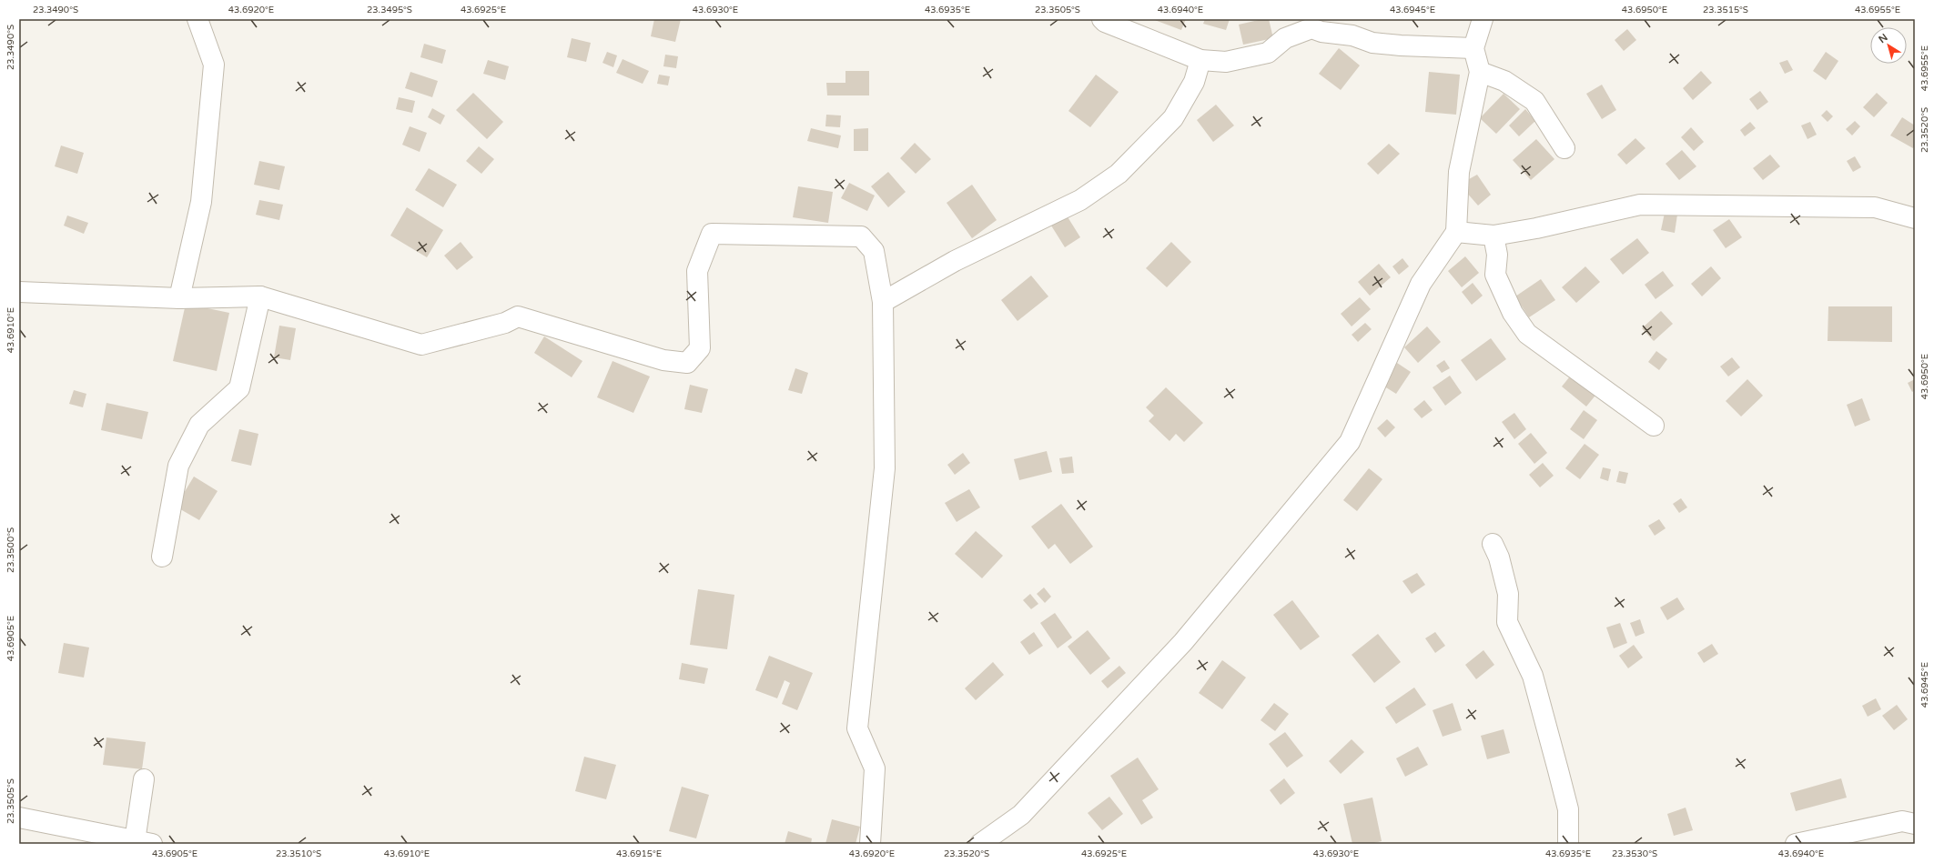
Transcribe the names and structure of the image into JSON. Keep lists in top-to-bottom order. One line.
{"north":"top left","coordinates":["23.3490°S","43.6920°E","23.3495°S","43.6925°E","43.6930°E","43.6935°E","23.3505°S","43.6940°E","43.6945°E","43.6950°E","23.3515°S","43.6955°E","23.3520°S","43.6910°E","23.3500°S","43.6905°E","23.3510°S","43.6915°E","23.3530°S"]}
